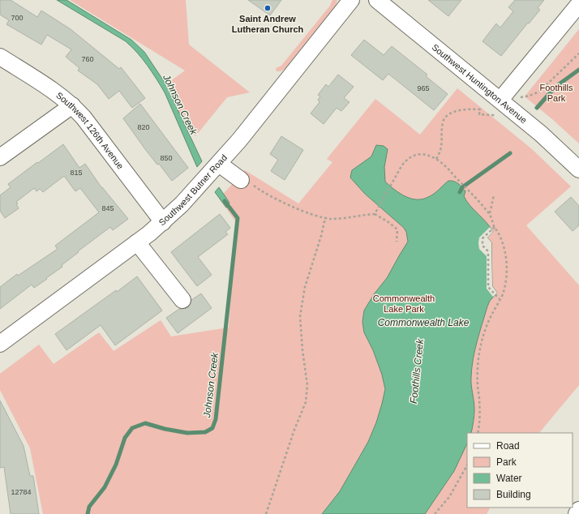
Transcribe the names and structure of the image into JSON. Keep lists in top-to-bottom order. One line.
{"streets":{"street":["Southwest Huntington Avenue","Southwest 126th Avenue","Southwest Butner Road"]},"crossings":[["Southwest 126th Avenue","Southwest Butner Road"]],"water":["Johnson Creek","Commonwealth Lake","Foothills Creek"],"parks":["Foothills Park","Commonwealth Lake Park"],"places":["Saint Andrew Lutheran Church"],"house_numbers":["700","760","965","820","850","815","845","12784"],"legend":["Road","Park","Water","Building"]}
